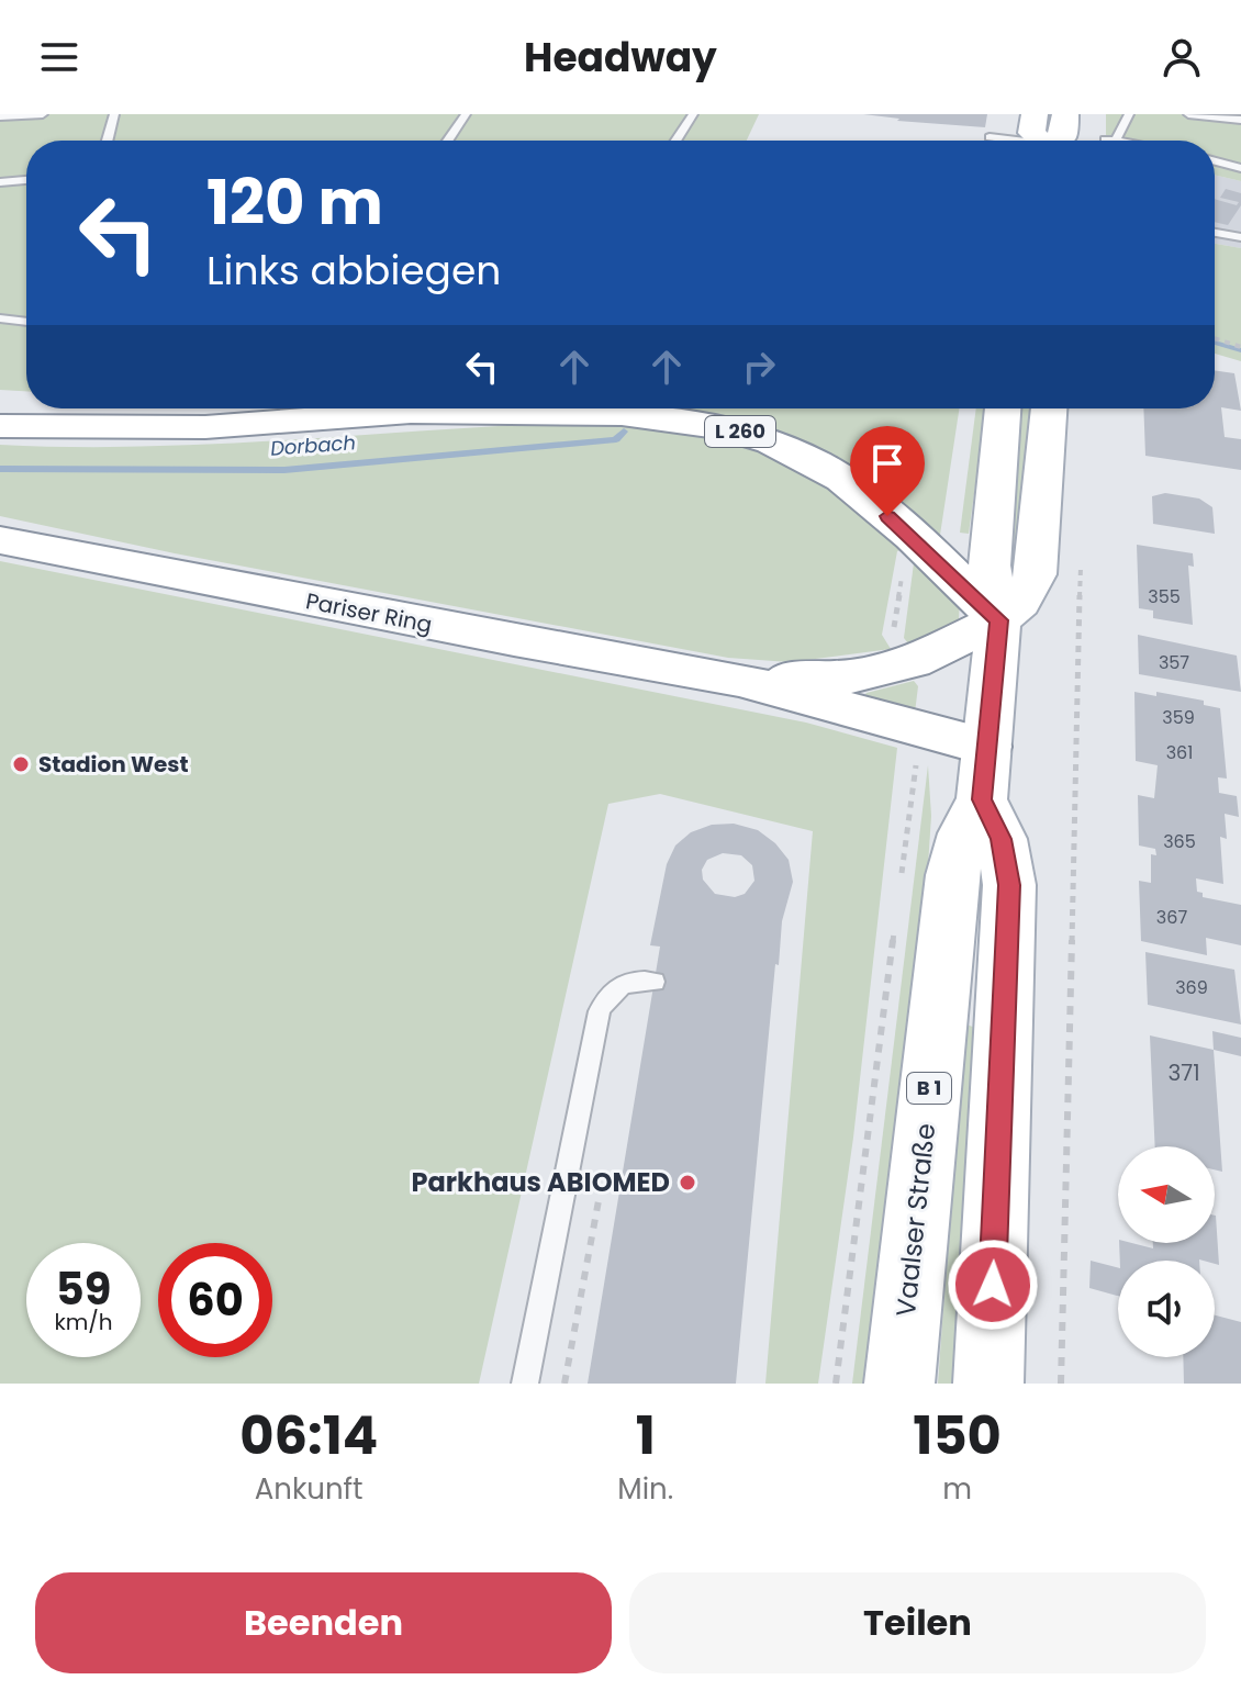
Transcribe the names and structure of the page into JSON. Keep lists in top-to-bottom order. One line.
{"streets":{"main road":["L 260","Pariser Ring","B 1","Vaalser Straße"]},"crossings":[["L 260","Vaalser Straße"]],"water":["Dorbach"],"places":["Stadion West","Parkhaus ABIOMED"],"house_numbers":["355","357","359","361","365","367","369","371"],"north":"left","page":{"header":"Headway","turn":["120 m","Links abbiegen"],"speed":"59 km/h","limit":"60","eta":["06:14","Ankunft","1","Min.","150","m"],"buttons":["Beenden","Teilen"]}}
